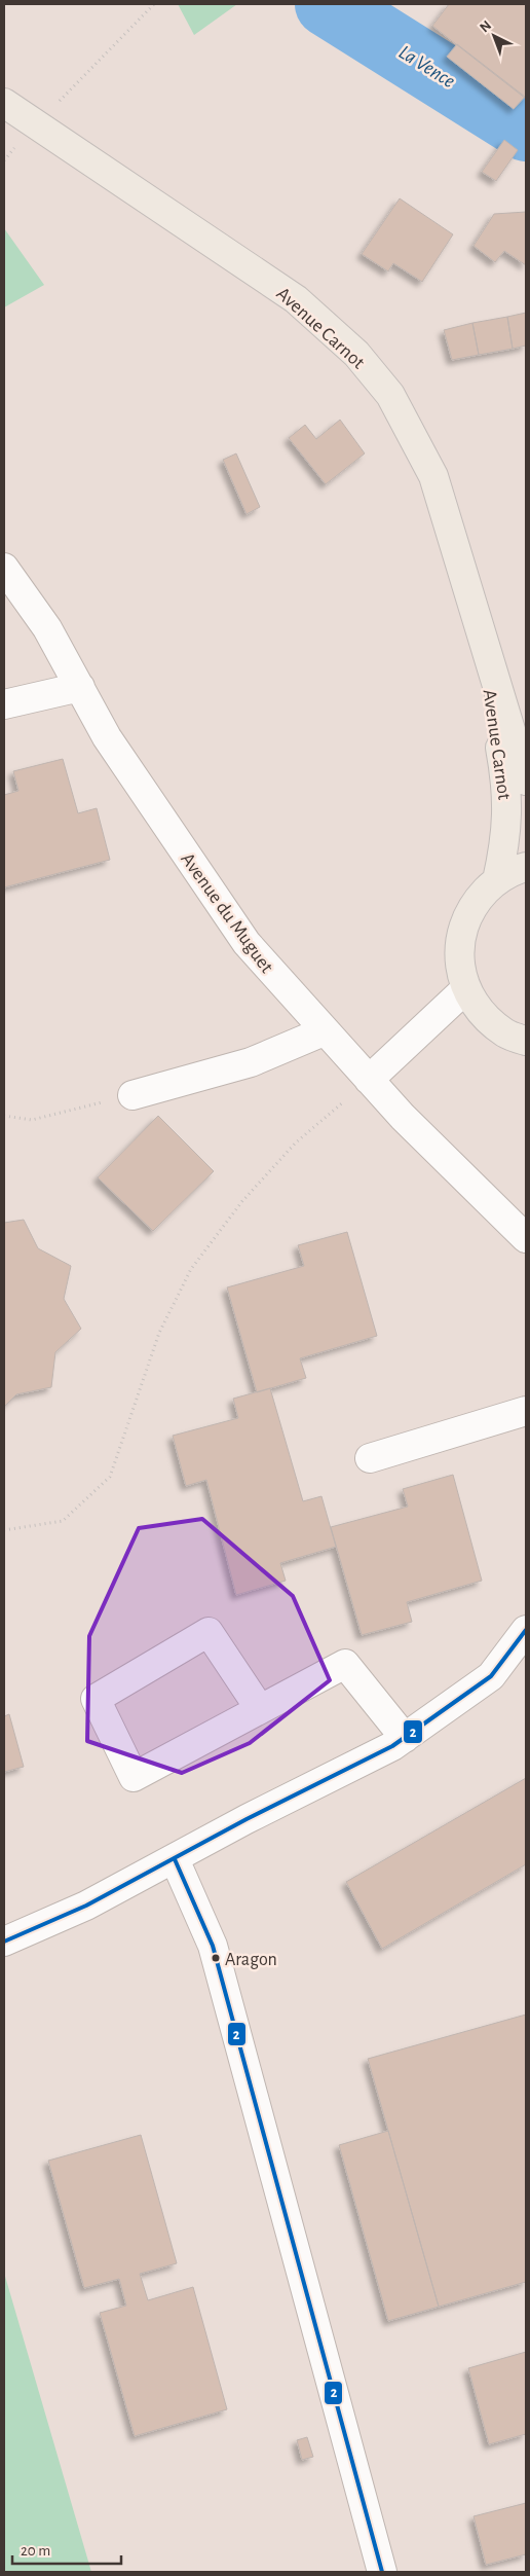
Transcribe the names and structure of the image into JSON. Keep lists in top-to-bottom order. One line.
{"streets":{"main road":["Avenue Carnot"],"street":["Avenue du Muguet"]},"water":["La Vence"],"places":["Aragon"],"lines":["transit line 2"],"scale_bar":"20 m","north":"top left"}
